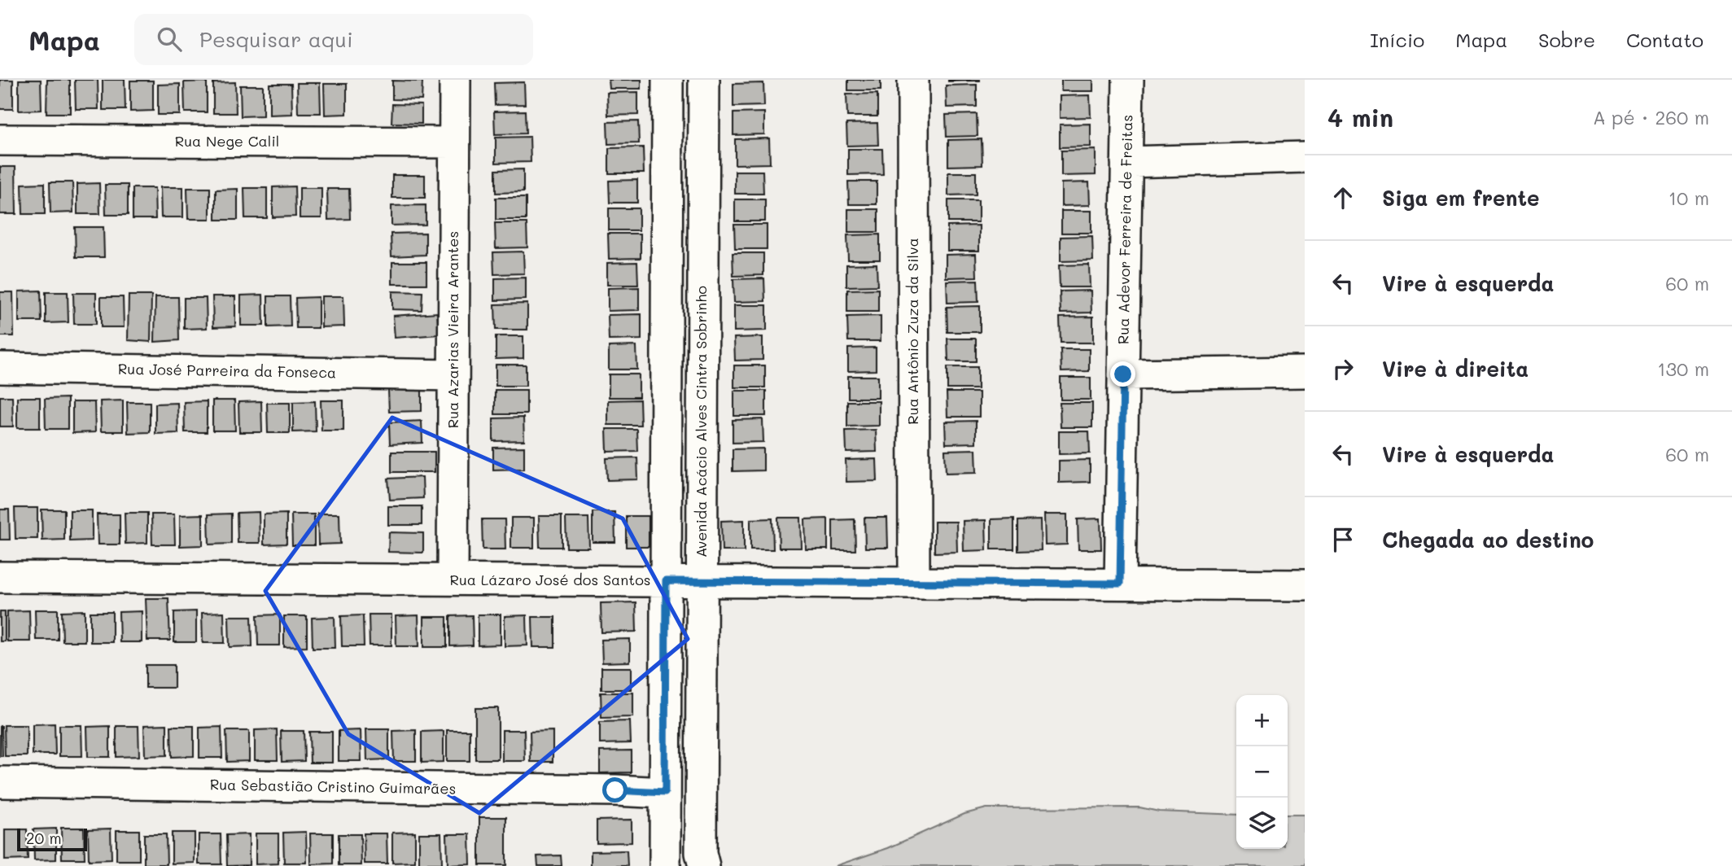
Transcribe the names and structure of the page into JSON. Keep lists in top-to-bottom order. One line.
{"streets":{"street":["Rua Nege Calil","Rua Adevor Ferreira de Freitas","Rua Azarias Vieira Arantes","Rua Antônio Zuza da Silva","Rua José Parreira da Fonseca","Avenida Acácio Alves Cintra Sobrinho","Rua Lázaro José dos Santos","Rua Sebastião Cristino Guimarães"]},"crossings":[["Rua Nege Calil","Rua Azarias Vieira Arantes"],["Rua Adevor Ferreira de Freitas","Rua Lázaro José dos Santos"],["Rua Azarias Vieira Arantes","Rua José Parreira da Fonseca"],["Rua Azarias Vieira Arantes","Rua Lázaro José dos Santos"],["Rua Antônio Zuza da Silva","Rua Lázaro José dos Santos"],["Avenida Acácio Alves Cintra Sobrinho","Rua Lázaro José dos Santos"]],"scale_bar":"20 m","page":{"header":"Mapa","search":"Pesquisar aqui","nav":["Início","Mapa","Sobre","Contato"],"heading":["4 min","A pé · 260 m"],"list":[["Siga em frente","10 m"],["Vire à esquerda","60 m"],["Vire à direita","130 m"],["Vire à esquerda","60 m"],"Chegada ao destino"],"map_buttons":["+","−"],"scale":"20 m"}}
